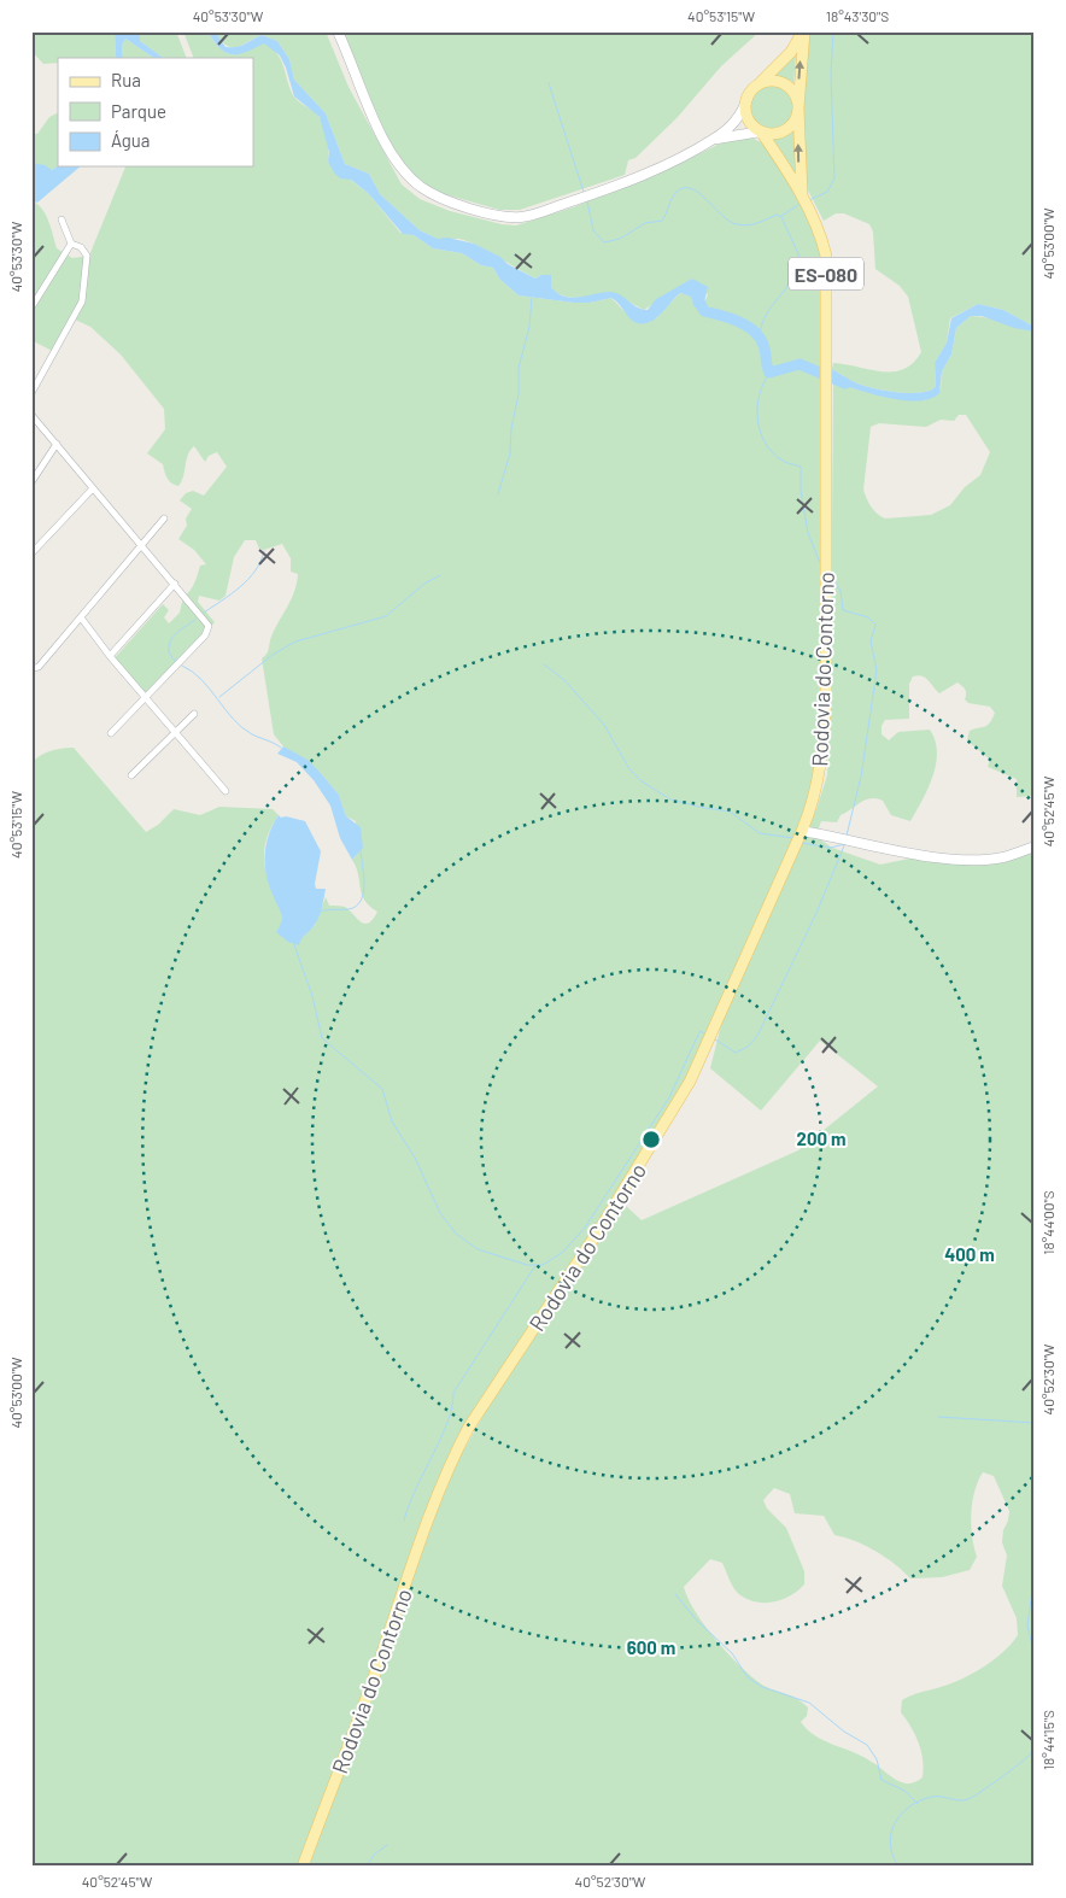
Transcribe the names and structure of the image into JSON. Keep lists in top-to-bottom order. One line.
{"streets":{"main road":["ES-080","Rodovia do Contorno"]},"crossings":[["ES-080","Rodovia do Contorno"]],"legend":["Rua","Parque","Água"],"coordinates":["40°53'30\"W","40°53'15\"W","18°43'30\"S","40°53'00\"W","40°52'45\"W","18°44'00\"S","40°52'30\"W","18°44'15\"S"],"rings":["200 m","400 m","600 m"]}
